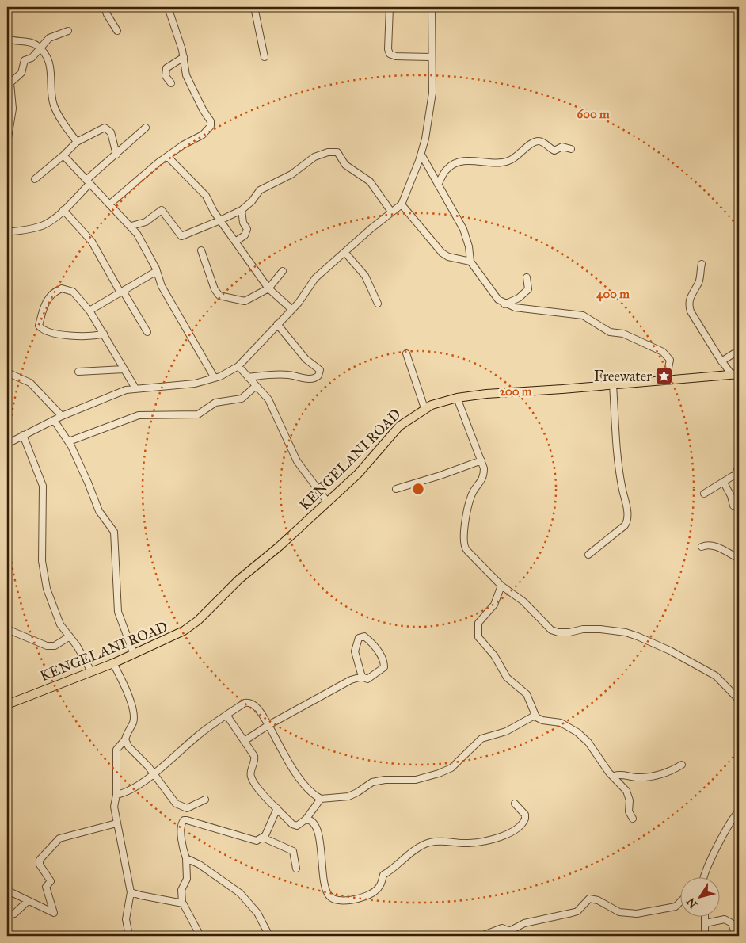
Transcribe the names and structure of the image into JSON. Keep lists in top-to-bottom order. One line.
{"streets":{"main road":["KENGELANI ROAD"]},"places":{"place":["Freewater"]},"north":"bottom left","rings":["600 m","400 m","200 m"]}
